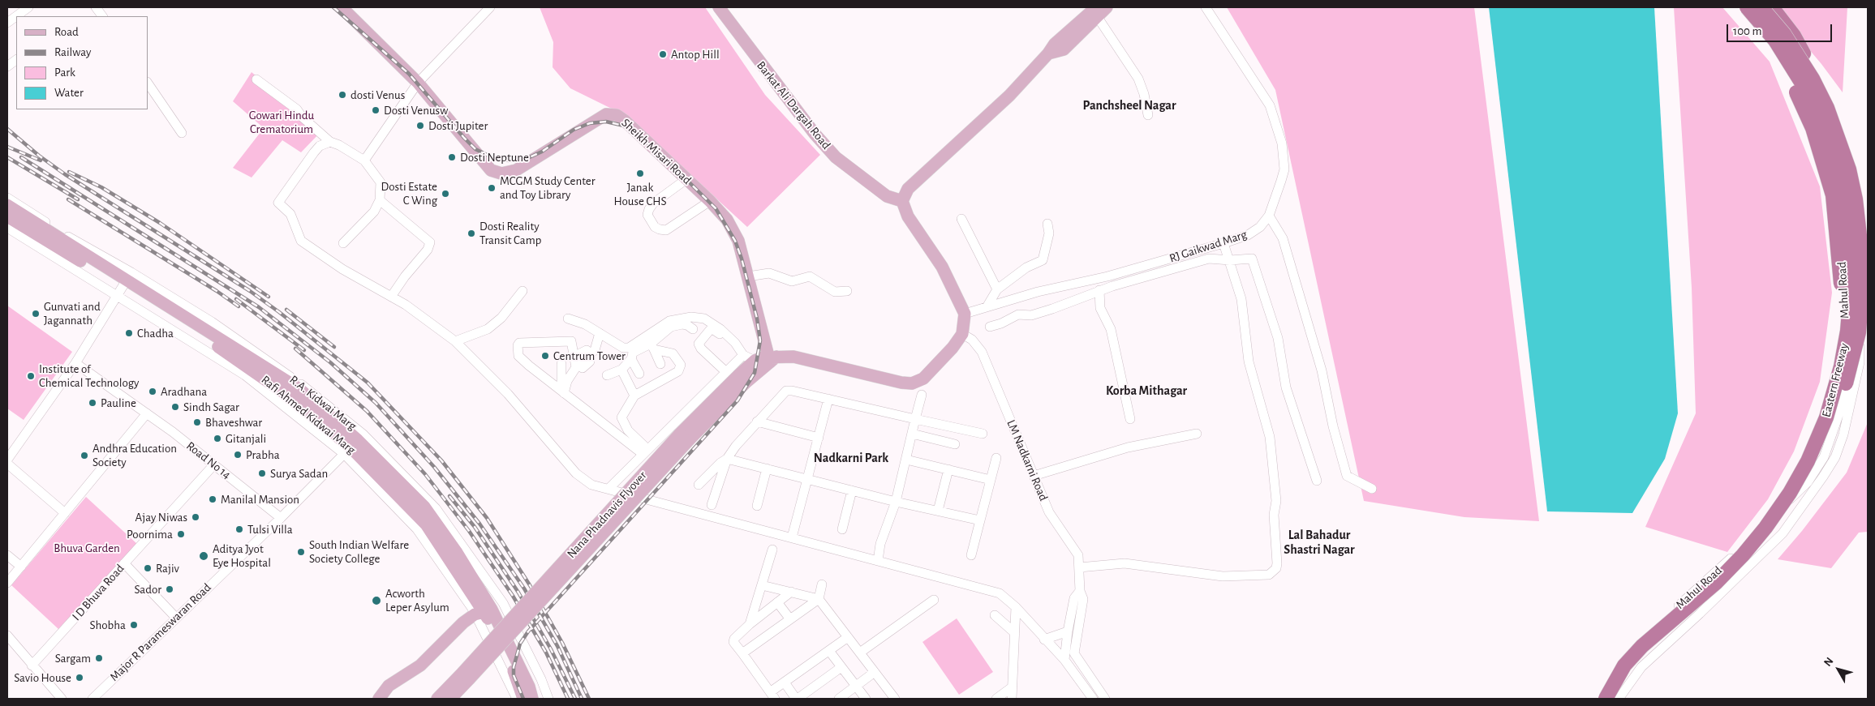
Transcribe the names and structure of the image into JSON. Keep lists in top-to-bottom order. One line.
{"streets":{"highway":["Eastern Freeway"],"main road":["Barkat Ali Dargah Road","Sheikh Misari Road","Nana Phadnavis Flyover"],"street":["RJ Gaikwad Marg","Mahul Road","R.A. Kidwai Marg","Road No 14","LM Nadkarni Road","I D Bhuva Road","Major R Parameswaran Road"]},"crossings":[["R.A. Kidwai Marg","Major R Parameswaran Road"],["Road No 14","I D Bhuva Road"],["Road No 14","Major R Parameswaran Road"]],"districts":["Panchsheel Nagar","Korba Mithagar","Nadkarni Park","Lal Bahadur Shastri Nagar"],"parks":["Gowari Hindu Crematorium","Bhuva Garden"],"places":["Antop Hill","dosti Venus","Dosti Venusw","Dosti Jupiter","Dosti Neptune","Janak House CHS","MCGM Study Center and Toy Library","Dosti Estate C Wing","Dosti Reality Transit Camp","Gunvati and Jagannath","Chadha","Centrum Tower","Institute of Chemical Technology","Aradhana","Pauline","Sindh Sagar","Bhaveshwar","Gitanjali","Prabha","Andhra Education Society","Surya Sadan","Manilal Mansion","Ajay Niwas","Tulsi Villa","Poornima","South Indian Welfare Society College","Aditya Jyot Eye Hospital","Rajiv","Sador","Acworth Leper Asylum","Shobha","Sargam","Savio House"],"legend":["Road","Railway","Park","Water"],"scale_bar":"100 m","north":"top left"}
